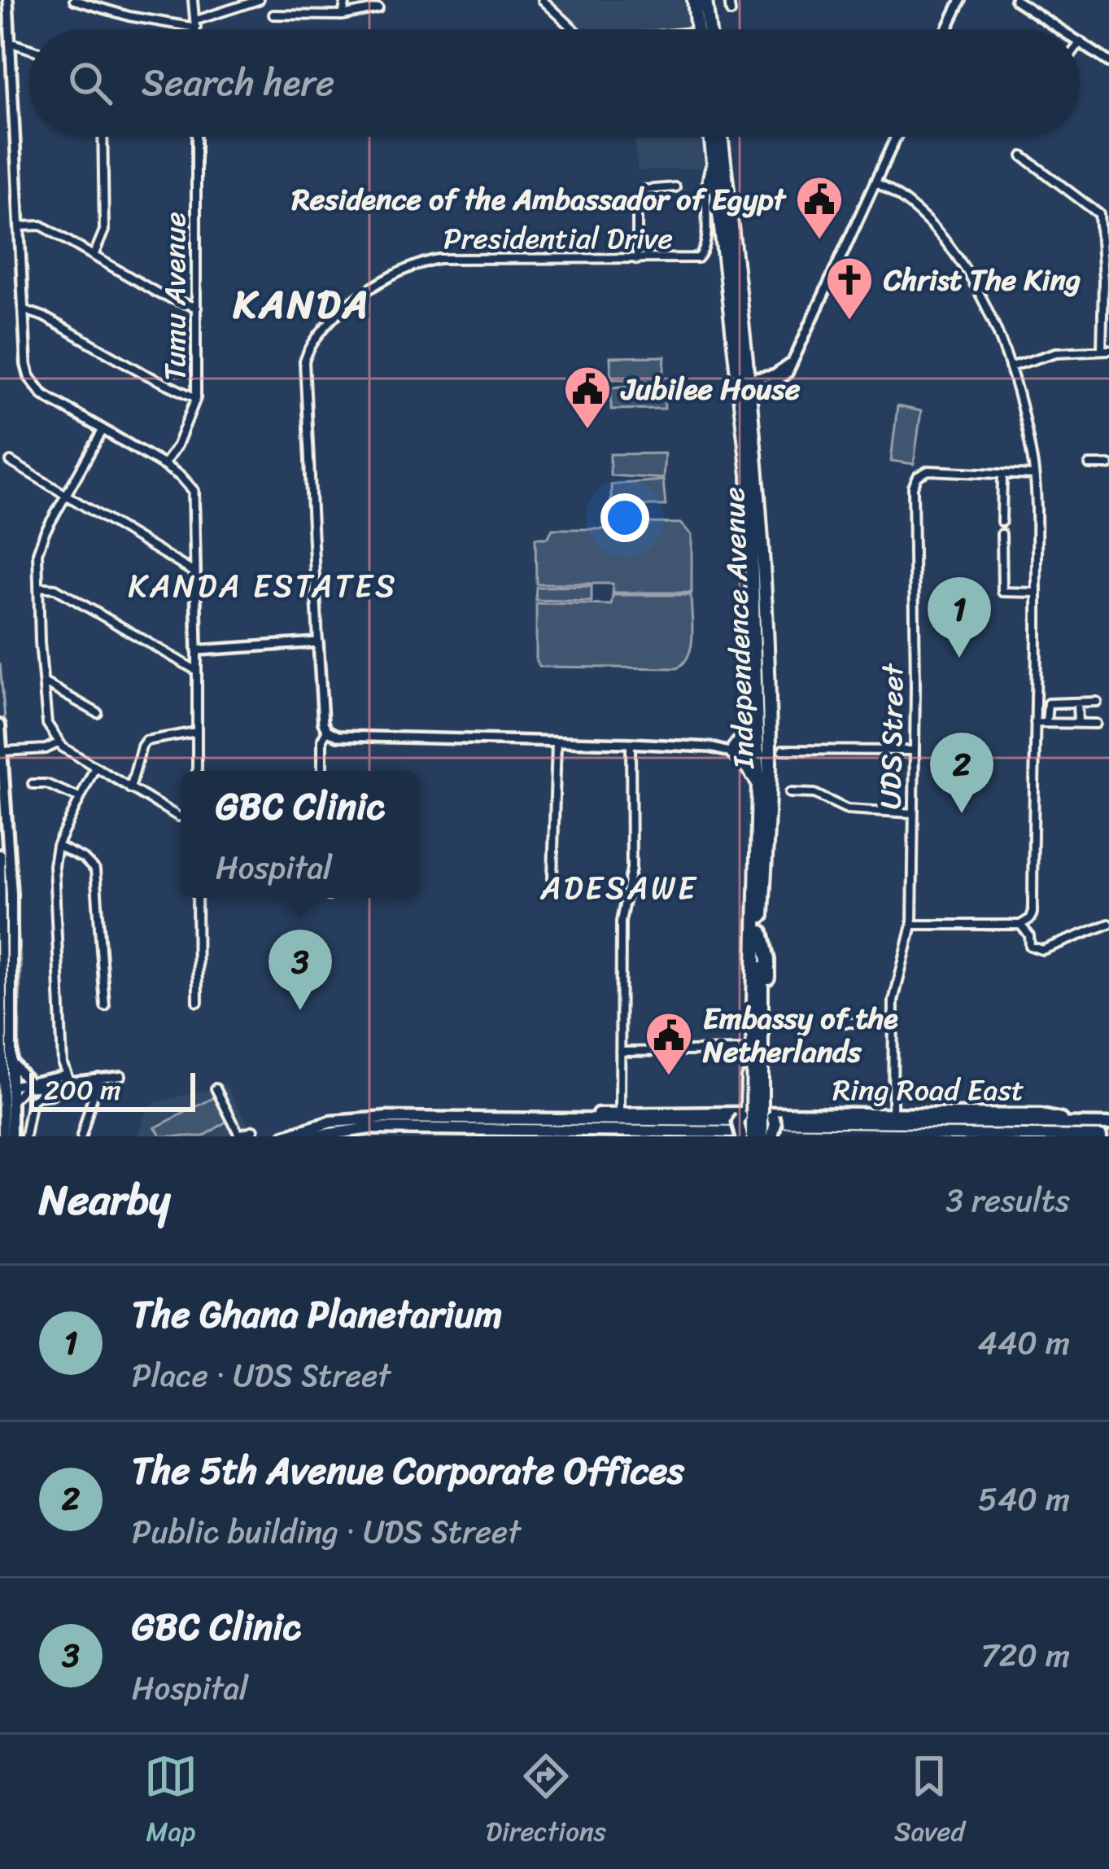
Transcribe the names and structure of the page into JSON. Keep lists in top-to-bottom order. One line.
{"streets":{"highway":["Independence Avenue"],"main road":["Ring Road East"],"street":["Presidential Drive","Tumu Avenue","UDS Street"]},"crossings":[["Presidential Drive","Independence Avenue"],["UDS Street","Ring Road East"]],"districts":["KANDA","KANDA ESTATES","ADESAWE"],"places":{"public building":["Residence of the Ambassador of Egypt","Jubilee House","Embassy of the Netherlands"],"church":["Christ The King"]},"scale_bar":"200 m","page":{"search":"Search here","pins":["1","2","3"],"popup":["GBC Clinic","Hospital"],"scale":"200 m","heading":["Nearby","3 results"],"list":[{"mark":"1","name":"The Ghana Planetarium","note":"Place · UDS Street","value":"440 m"},{"mark":"2","name":"The 5th Avenue Corporate Offices","note":"Public building · UDS Street","value":"540 m"},{"mark":"3","name":"GBC Clinic","note":"Hospital","value":"720 m"}],"nav":["Map","Directions","Saved"]}}
